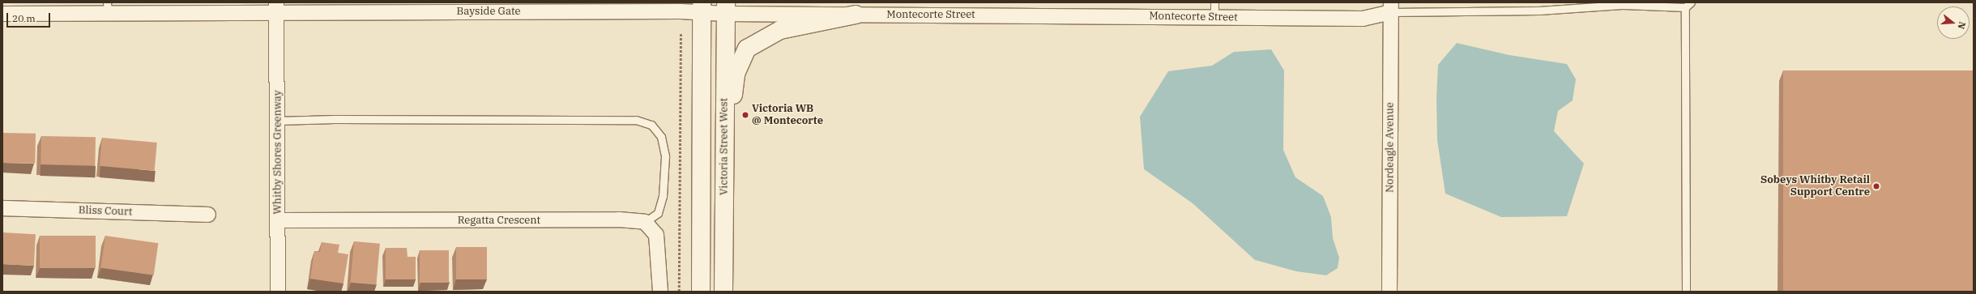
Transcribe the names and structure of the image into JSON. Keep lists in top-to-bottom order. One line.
{"streets":{"main road":["Victoria Street West"],"street":["Bayside Gate","Montecorte Street","Nordeagle Avenue","Whitby Shores Greenway","Bliss Court","Regatta Crescent"]},"crossings":[["Bayside Gate","Montecorte Street"],["Bayside Gate","Whitby Shores Greenway"],["Montecorte Street","Victoria Street West"],["Montecorte Street","Nordeagle Avenue"],["Whitby Shores Greenway","Regatta Crescent"]],"places":["Victoria WB @ Montecorte","Sobeys Whitby Retail Support Centre"],"scale_bar":"20 m","north":"right"}
